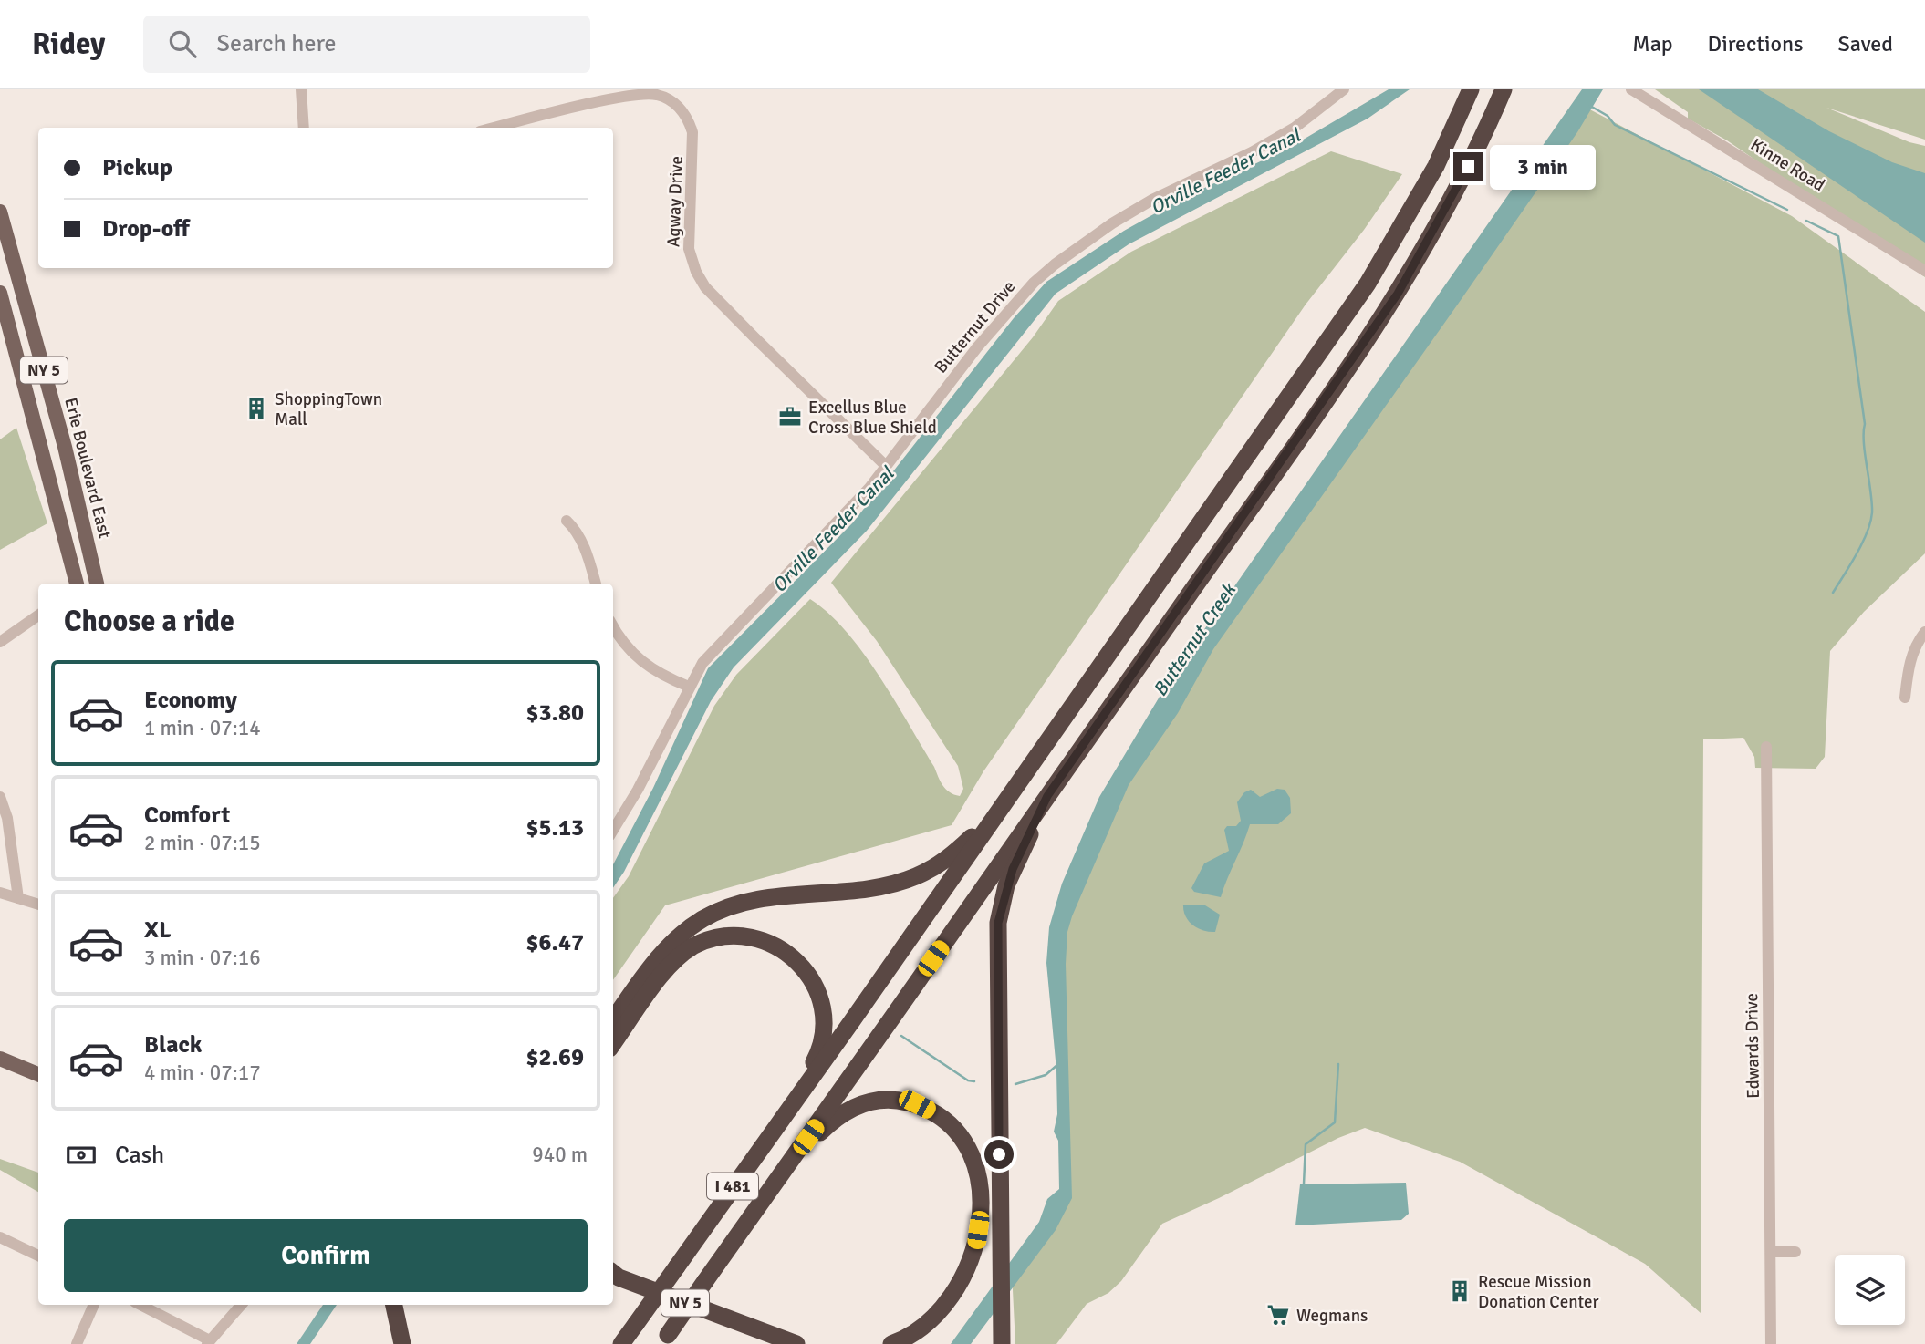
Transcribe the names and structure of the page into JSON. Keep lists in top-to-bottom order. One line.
{"streets":{"highway":["NY 5","I 481"],"main road":["Erie Boulevard East"],"street":["Kinne Road","Agway Drive","Butternut Drive","Edwards Drive"]},"crossings":[["Agway Drive","Butternut Drive"]],"water":["Orville Feeder Canal","Butternut Creek"],"places":{"building":["ShoppingTown Mall","Rescue Mission Donation Center"],"office":["Excellus Blue Cross Blue Shield"],"supermarket":["Wegmans"]},"page":{"header":"Ridey","search":"Search here","nav":["Map","Directions","Saved"],"banner":["Pickup","Drop-off"],"bubble":"3 min","heading":"Choose a ride","list":[{"name":"Economy","note":"1 min · 07:14","value":"$3.80"},{"name":"Comfort","note":"2 min · 07:15","value":"$5.13"},{"name":"XL","note":"3 min · 07:16","value":"$6.47"},{"name":"Black","note":"4 min · 07:17","value":"$2.69"}],"pay":["Cash","940 m"],"buttons":"Confirm"}}
